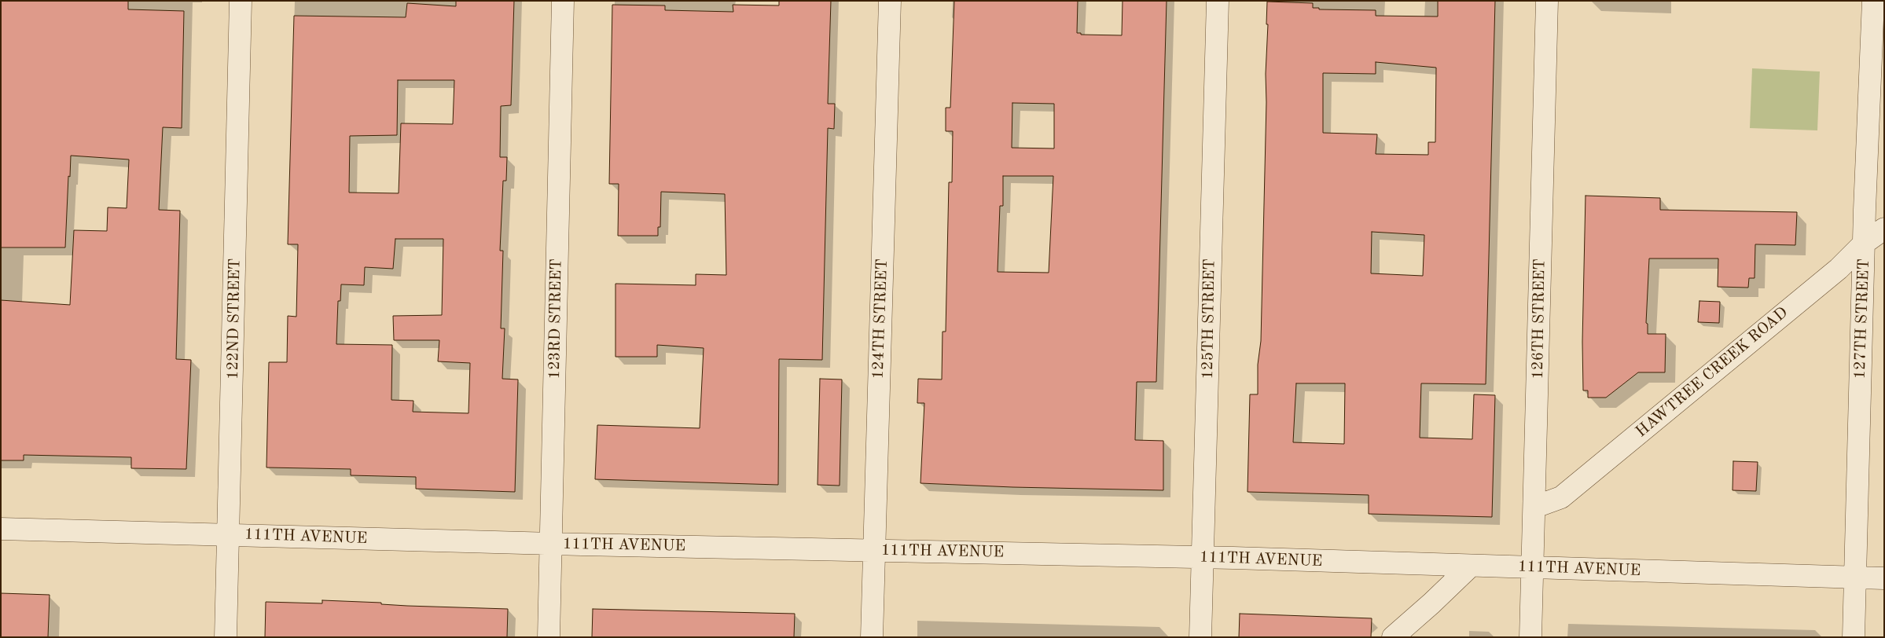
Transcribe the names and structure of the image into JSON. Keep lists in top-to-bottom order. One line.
{"streets":{"street":["122ND STREET","123RD STREET","124TH STREET","125TH STREET","126TH STREET","127TH STREET","HAWTREE CREEK ROAD","111TH AVENUE"]},"crossings":[["122ND STREET","111TH AVENUE"],["123RD STREET","111TH AVENUE"],["124TH STREET","111TH AVENUE"],["125TH STREET","111TH AVENUE"],["126TH STREET","HAWTREE CREEK ROAD"],["126TH STREET","111TH AVENUE"],["127TH STREET","HAWTREE CREEK ROAD"],["127TH STREET","111TH AVENUE"]]}
